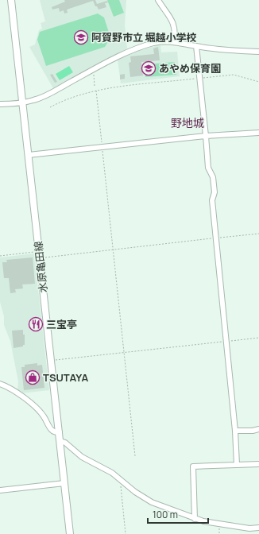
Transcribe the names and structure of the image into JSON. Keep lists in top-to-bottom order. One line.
{"streets":{"main road":["水原亀田線"]},"districts":["野地城"],"places":{"school or university":["阿賀野市立 堀越小学校","あやめ保育園"],"restaurant":["三宝亭"],"shop":["TSUTAYA"]},"scale_bar":"100 m"}
